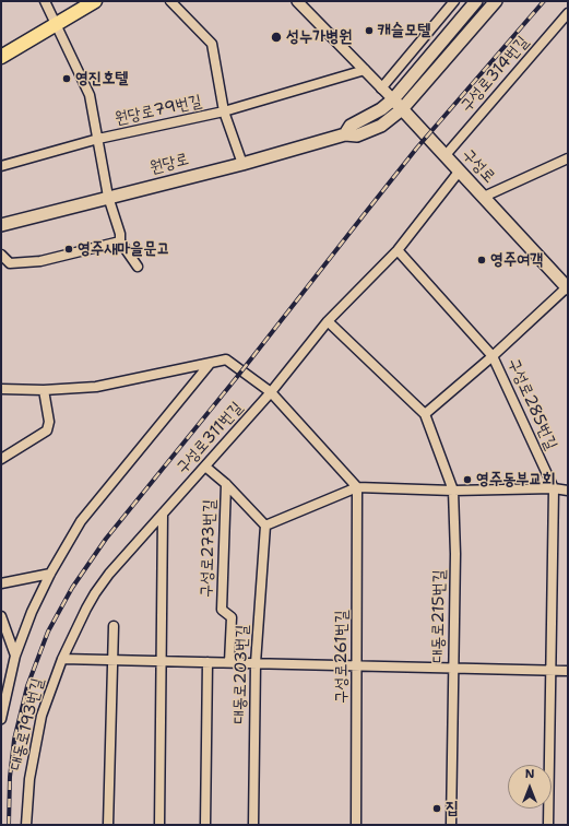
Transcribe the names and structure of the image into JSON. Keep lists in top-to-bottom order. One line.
{"streets":{"main road":["원당로","구성로"],"street":["구성로314번길","원당로79번길","구성로285번길","구성로311번길","구성로273번길","대동로215번길","구성로261번길","대동로203번길","대동로193번길"]},"crossings":[["구성로314번길","구성로"],["원당로","구성로"],["구성로","구성로285번길"],["구성로","구성로311번길"],["구성로311번길","대동로215번길"],["구성로311번길","대동로193번길"]],"places":["캐슬모텔","성누가병원","영진호텔","영주새마을문고","영주여객","영주동부교회","집"],"north":"top"}
